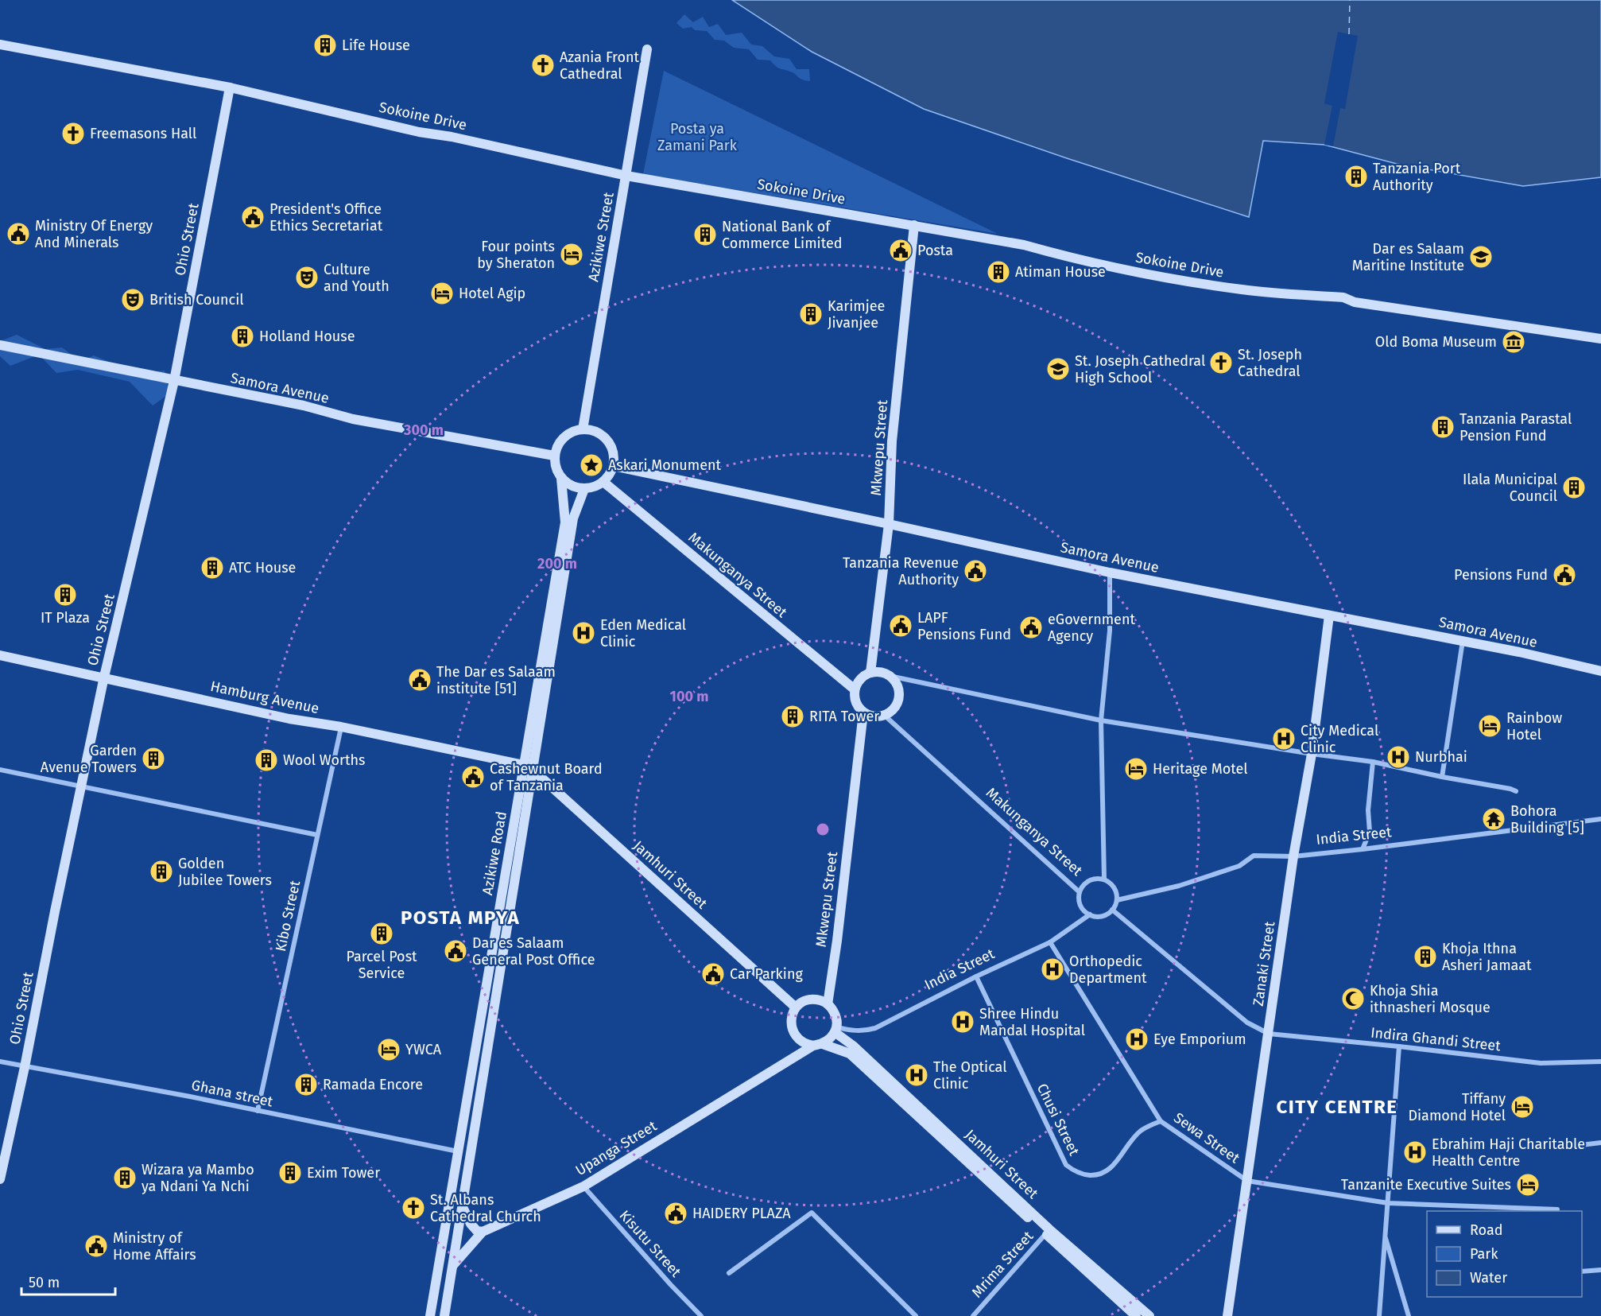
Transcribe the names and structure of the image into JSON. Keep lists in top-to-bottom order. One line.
{"streets":{"street":["Sokoine Drive","Azikiwe Street","Ohio Street","Samora Avenue","Mkwepu Street","Makunganya Street","Hamburg Avenue","India Street","Azikiwe Road","Jamhuri Street","Kibo Street","Zanaki Street","Indira Ghandi Street","Ghana street","Chusi Street","Sewa Street","Upanga Street","Kisutu Street","Mrima Street"]},"crossings":[["Sokoine Drive","Azikiwe Street"],["Sokoine Drive","Ohio Street"],["Sokoine Drive","Mkwepu Street"],["Azikiwe Street","Samora Avenue"],["Azikiwe Street","Makunganya Street"],["Azikiwe Street","Azikiwe Road"],["Ohio Street","Samora Avenue"],["Ohio Street","Hamburg Avenue"],["Ohio Street","Ghana street"],["Samora Avenue","Mkwepu Street"],["Samora Avenue","Makunganya Street"],["Samora Avenue","Azikiwe Road"],["Samora Avenue","Zanaki Street"],["Mkwepu Street","Makunganya Street"],["Mkwepu Street","India Street"],["Mkwepu Street","Jamhuri Street"],["Mkwepu Street","Upanga Street"],["Makunganya Street","India Street"],["Makunganya Street","Azikiwe Road"],["Hamburg Avenue","Azikiwe Road"],["Hamburg Avenue","Jamhuri Street"],["Hamburg Avenue","Kibo Street"],["India Street","Jamhuri Street"],["India Street","Zanaki Street"],["India Street","Chusi Street"],["India Street","Sewa Street"],["India Street","Upanga Street"],["Azikiwe Road","Jamhuri Street"],["Azikiwe Road","Ghana street"],["Azikiwe Road","Upanga Street"],["Jamhuri Street","Upanga Street"],["Jamhuri Street","Mrima Street"],["Kibo Street","Ghana street"],["Zanaki Street","Indira Ghandi Street"],["Zanaki Street","Sewa Street"],["Chusi Street","Sewa Street"],["Upanga Street","Kisutu Street"]],"districts":["POSTA MPYA","CITY CENTRE"],"parks":["Posta ya Zamani Park"],"places":{"building":["Life House","Tanzania Port Authority","National Bank of Commerce Limited","Atiman House","Karimjee Jivanjee","Holland House","Tanzania Parastal Pension Fund","Ilala Municipal Council","ATC House","IT Plaza","RITA Tower","Garden Avenue Towers","Wool Worths","Golden Jubilee Towers","Parcel Post Service","Khoja Ithna Asheri Jamaat","Ramada Encore","Exim Tower","Wizara ya Mambo ya Ndani Ya Nchi"],"church":["Azania Front Cathedral","Freemasons Hall","St. Joseph Cathedral","St. Albans Cathedral Church"],"public building":["President's Office Ethics Secretariat","Ministry Of Energy And Minerals","Posta","Tanzania Revenue Authority","Pensions Fund","LAPF Pensions Fund","eGovernment Agency","The Dar es Salaam institute [51]","Cashewnut Board of Tanzania","Dar es Salaam General Post Office","Car Parking","HAIDERY PLAZA","Ministry of Home Affairs"],"hotel":["Four points by Sheraton","Hotel Agip","Rainbow Hotel","Heritage Motel","YWCA","Tiffany Diamond Hotel","Tanzanite Executive Suites"],"school or university":["Dar es Salaam Maritine Institute","St. Joseph Cathedral High School"],"theatre":["Culture and Youth","British Council"],"museum":["Old Boma Museum"],"place":["Askari Monument"],"hospital":["Eden Medical Clinic","City Medical Clinic","Nurbhai","Orthopedic Department","Shree Hindu Mandal Hospital","Eye Emporium","The Optical Clinic","Ebrahim Haji Charitable Health Centre"],"temple":["Bohora Building [5]"],"mosque":["Khoja Shia ithnasheri Mosque"]},"legend":["Road","Park","Water"],"scale_bar":"50 m","rings":["300 m","200 m","100 m"]}
